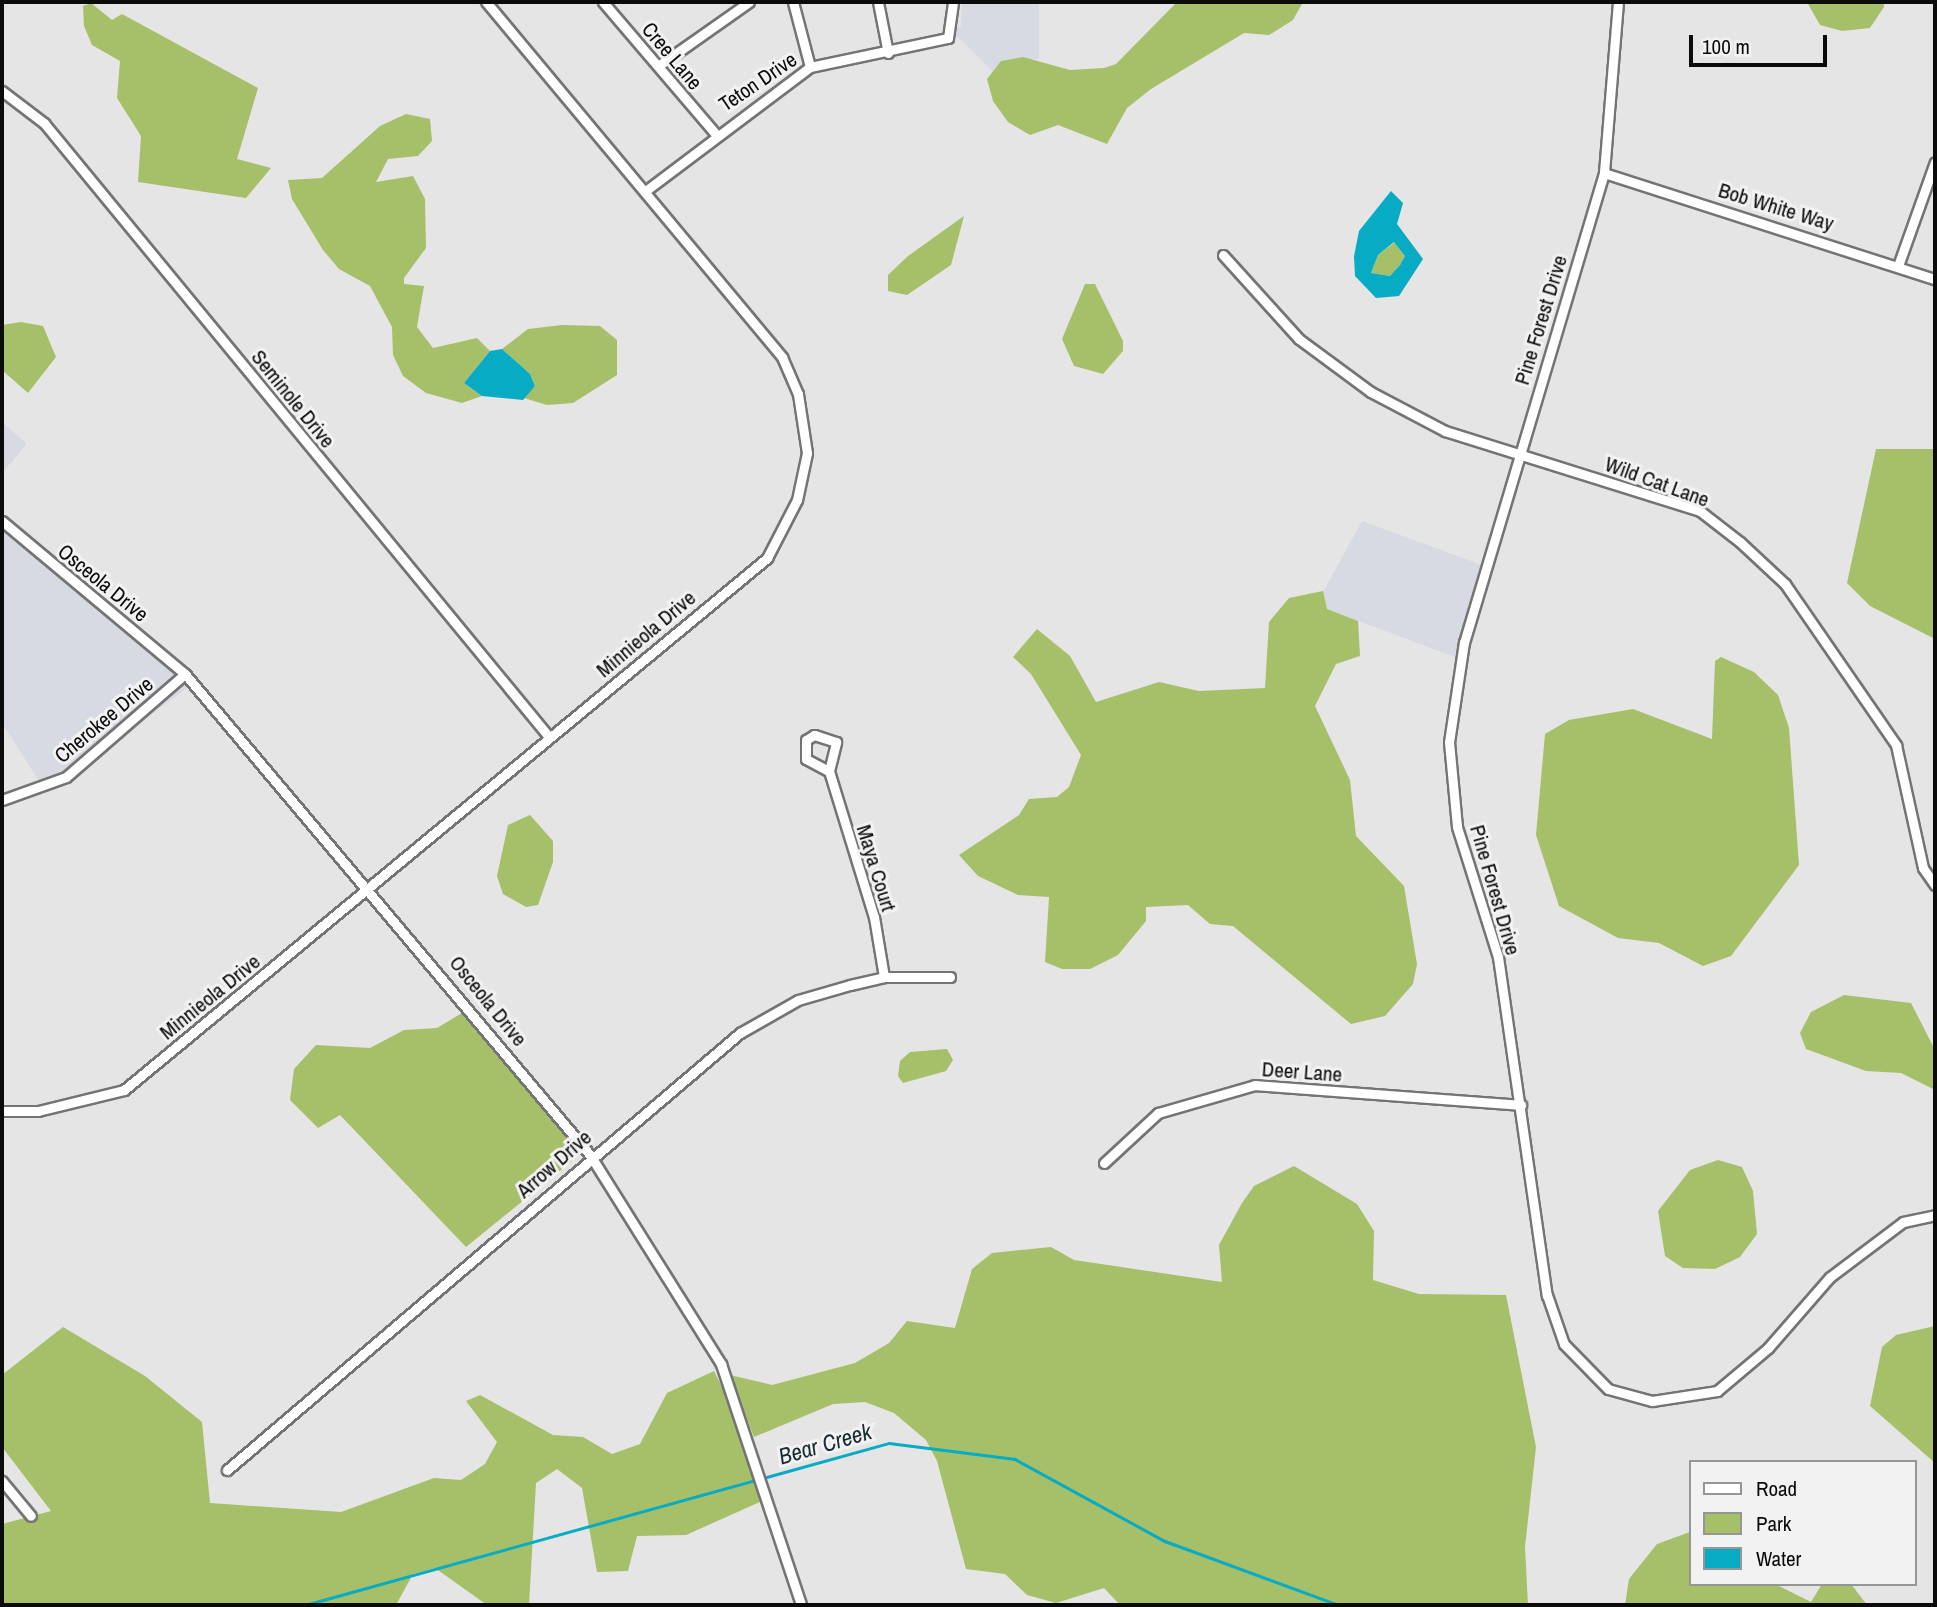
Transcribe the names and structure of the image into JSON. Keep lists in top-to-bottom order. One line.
{"streets":{"street":["Cree Lane","Teton Drive","Bob White Way","Pine Forest Drive","Seminole Drive","Wild Cat Lane","Osceola Drive","Minnieola Drive","Cherokee Drive","Maya Court","Deer Lane","Arrow Drive"]},"crossings":[["Cree Lane","Teton Drive"],["Teton Drive","Minnieola Drive"],["Bob White Way","Pine Forest Drive"],["Pine Forest Drive","Wild Cat Lane"],["Pine Forest Drive","Deer Lane"],["Seminole Drive","Minnieola Drive"],["Osceola Drive","Minnieola Drive"],["Osceola Drive","Cherokee Drive"],["Osceola Drive","Arrow Drive"],["Maya Court","Arrow Drive"]],"water":["Bear Creek"],"legend":["Road","Park","Water"],"scale_bar":"100 m"}
